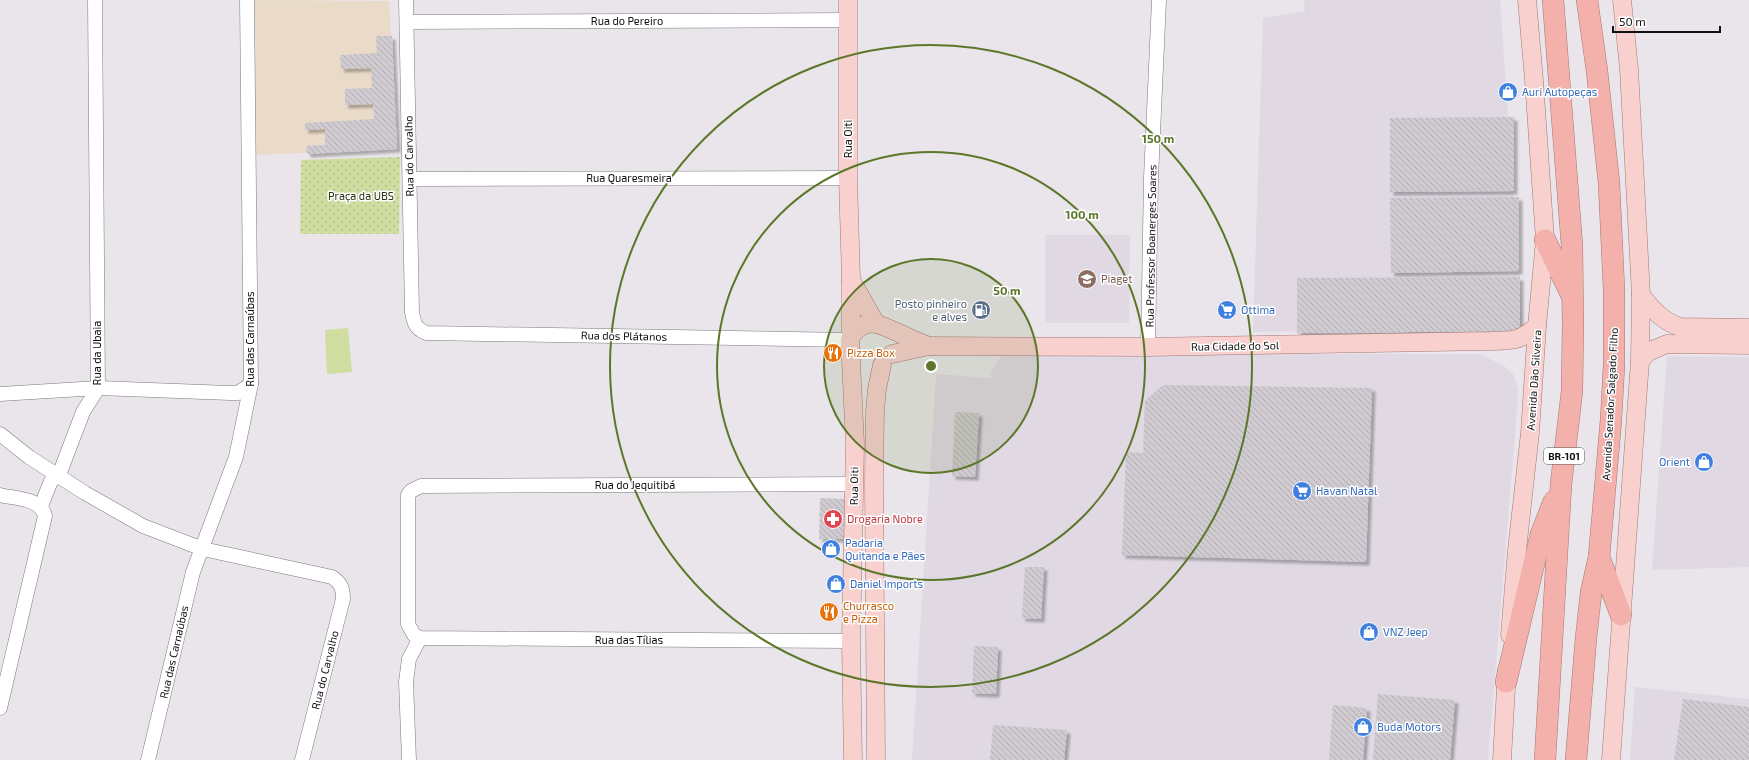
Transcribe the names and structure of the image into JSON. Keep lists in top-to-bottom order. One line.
{"streets":{"highway":["Avenida Senador Salgado Filho","BR-101"],"main road":["Rua Oiti","Rua Cidade do Sol","Avenida Dão Silveira"],"street":["Rua do Pereiro","Rua do Carvalho","Rua Quaresmeira","Rua Professor Boanerges Soares","Rua dos Plátanos","Rua das Carnaúbas","Rua da Ubaia","Rua do Jequitibá","Rua das Tílias"]},"crossings":[["Rua do Pereiro","Rua Oiti"],["Rua do Pereiro","Rua do Carvalho"],["Rua Oiti","Rua Quaresmeira"],["Rua Oiti","Rua dos Plátanos"],["Rua Oiti","Rua Cidade do Sol"],["Rua Oiti","Rua do Jequitibá"],["Rua Oiti","Rua das Tílias"],["Rua do Carvalho","Rua Quaresmeira"],["Rua do Carvalho","Rua dos Plátanos"],["Rua do Carvalho","Rua das Carnaúbas"],["Rua Professor Boanerges Soares","Rua Cidade do Sol"],["Rua dos Plátanos","Rua Cidade do Sol"],["Rua Cidade do Sol","Avenida Dão Silveira"],["Rua do Jequitibá","Rua das Tílias"]],"parks":["Praça da UBS"],"places":{"shop":["Auri Autopeças","Orient","Padaria Quitanda e Pães","Daniel Imports","VNZ Jeep","Buda Motors"],"school or university":["Piaget"],"fuel station":["Posto pinheiro e alves"],"supermarket":["Ottima","Havan Natal"],"restaurant":["Pizza Box","Churrasco e Pizza"],"pharmacy":["Drogaria Nobre"]},"scale_bar":"50 m","rings":["150 m","100 m","50 m"]}
